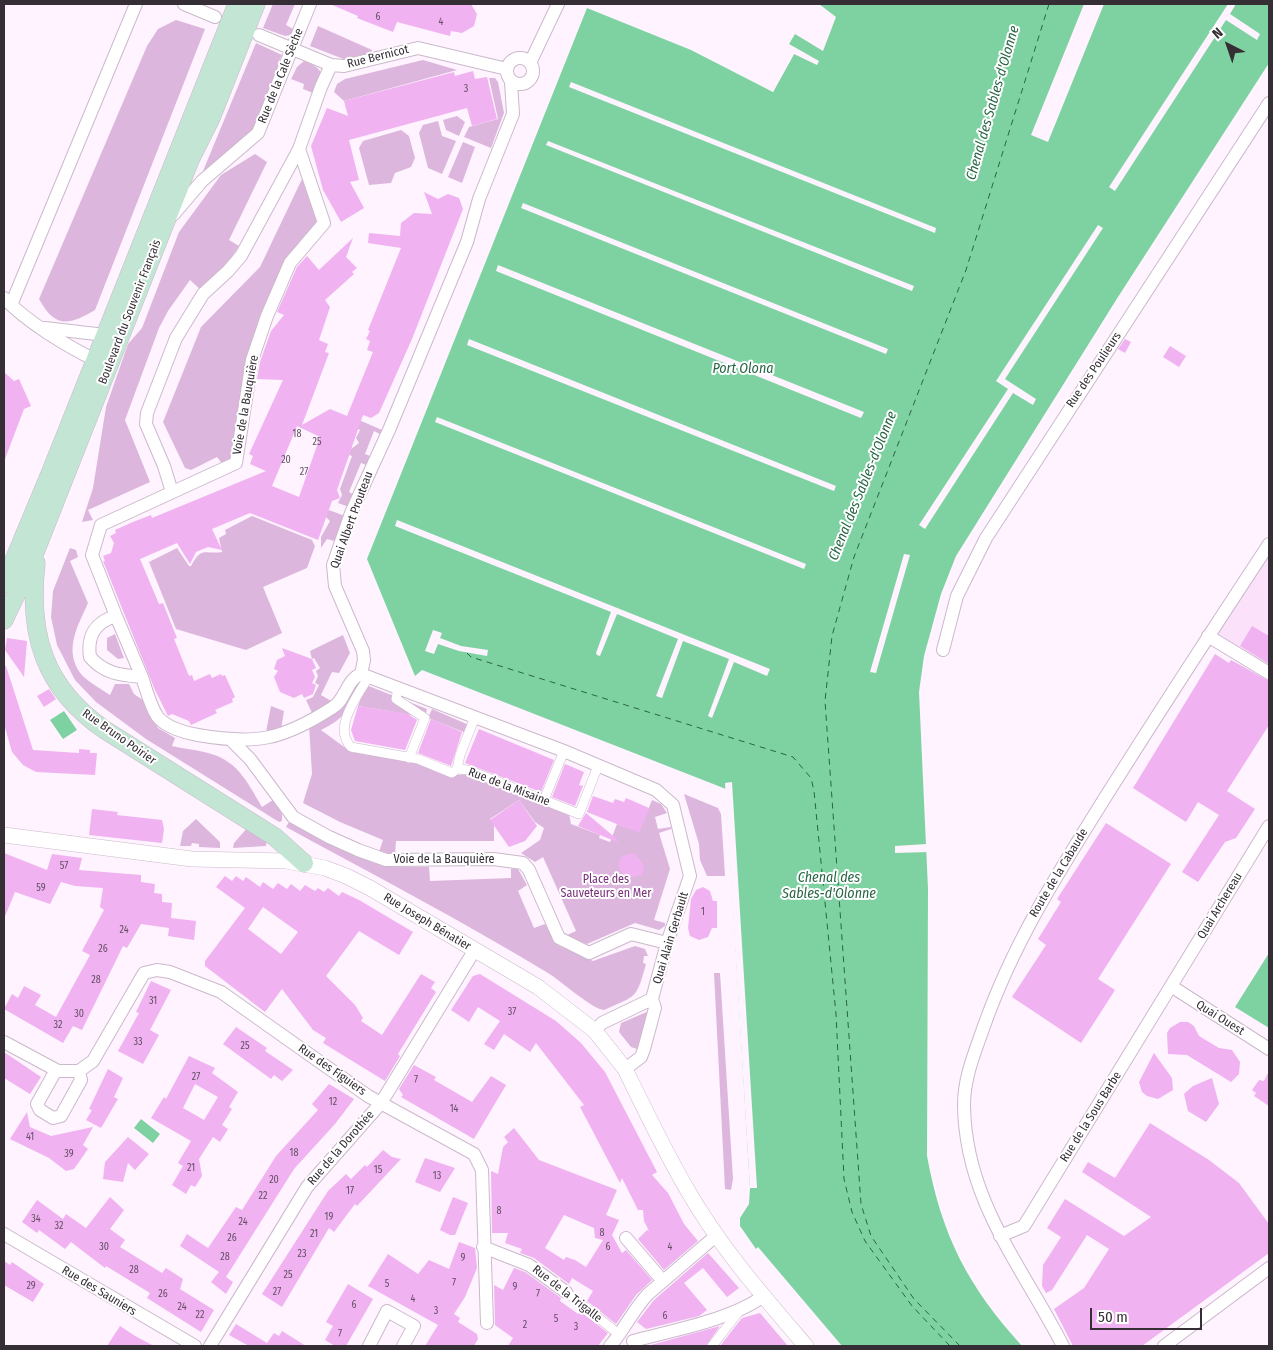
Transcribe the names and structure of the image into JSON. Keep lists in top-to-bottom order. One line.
{"streets":{"main road":["Boulevard du Souvenir Français","Rue Bruno Poirier"],"street":["Rue Bernicot","Rue de la Cale Sèche","Rue des Poulieurs","Voie de la Bauquière","Quai Albert Prouteau","Rue de la Misaine","Route de la Cabaude","Quai Archereau","Rue Joseph Bénatier","Quai Alain Gerbault","Quai Ouest","Rue des Figuiers","Rue de la Sous Barbe","Rue de la Dorothée","Rue des Sauniers","Rue de la Trigalle"]},"crossings":[["Rue Bernicot","Voie de la Bauquière"],["Rue Bernicot","Quai Albert Prouteau"],["Rue de la Cale Sèche","Boulevard du Souvenir Français"],["Boulevard du Souvenir Français","Rue Bruno Poirier"],["Voie de la Bauquière","Quai Alain Gerbault"],["Quai Albert Prouteau","Rue de la Misaine"],["Rue Bruno Poirier","Rue Joseph Bénatier"],["Rue de la Misaine","Quai Alain Gerbault"],["Route de la Cabaude","Rue de la Sous Barbe"],["Quai Archereau","Quai Ouest"],["Quai Archereau","Rue de la Sous Barbe"],["Rue Joseph Bénatier","Quai Alain Gerbault"],["Rue Joseph Bénatier","Rue de la Dorothée"],["Quai Ouest","Rue de la Sous Barbe"],["Rue des Figuiers","Rue de la Dorothée"],["Rue des Figuiers","Rue de la Trigalle"]],"water":["Chenal des Sables-d'Olonne","Port Olona"],"parks":["Place des Sauveteurs en Mer"],"house_numbers":["6","4","3","18","25","20","27","57","59","1","24","26","28","31","37","30","32","33","25","27","7","12","14","41","18","39","21","15","13","20","17","22","8","19","34","24","32","8","21","26","30","6","4","23","28","9","28","25","7","5","29","9","27","26","7","4","6","24","3","22","6","5","2","3","7"],"scale_bar":"50 m","north":"top left"}
